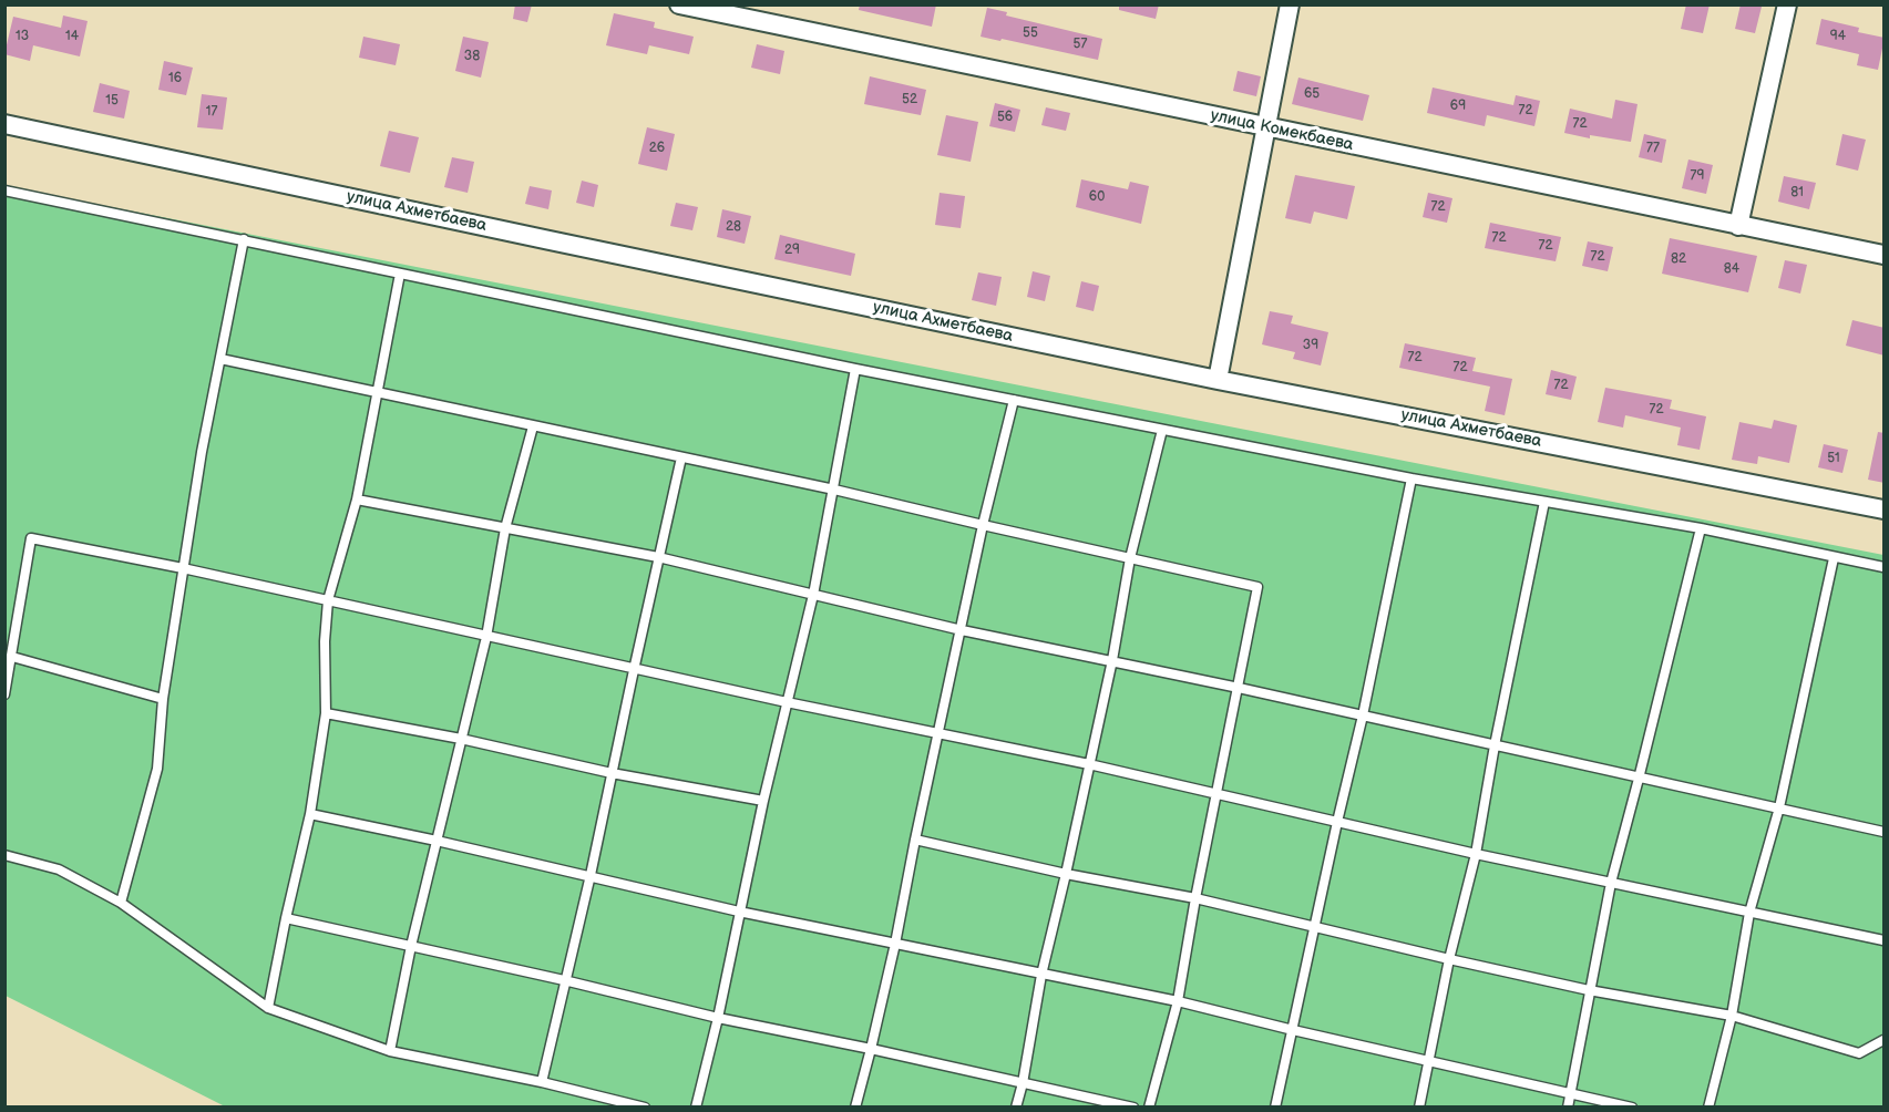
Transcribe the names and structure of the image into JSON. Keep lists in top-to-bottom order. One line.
{"streets":{"street":["улица Комекбаева","улица Ахметбаева"]},"house_numbers":["55","13","14","94","57","38","16","65","52","15","69","72","17","56","72","26","77","79","81","60","72","28","72","72","29","72","82","84","39","72","72","72","72","51"]}
